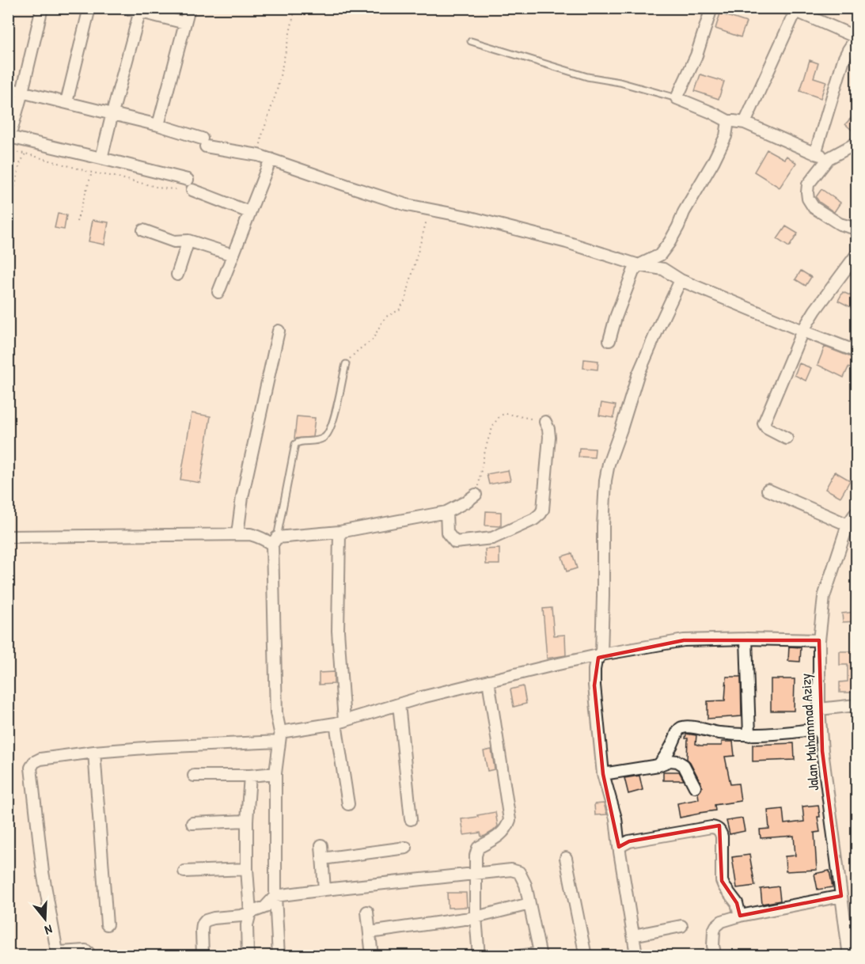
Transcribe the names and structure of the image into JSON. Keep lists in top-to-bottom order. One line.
{"streets":{"street":["Jalan Muhammad Azizy"]},"north":"bottom"}
